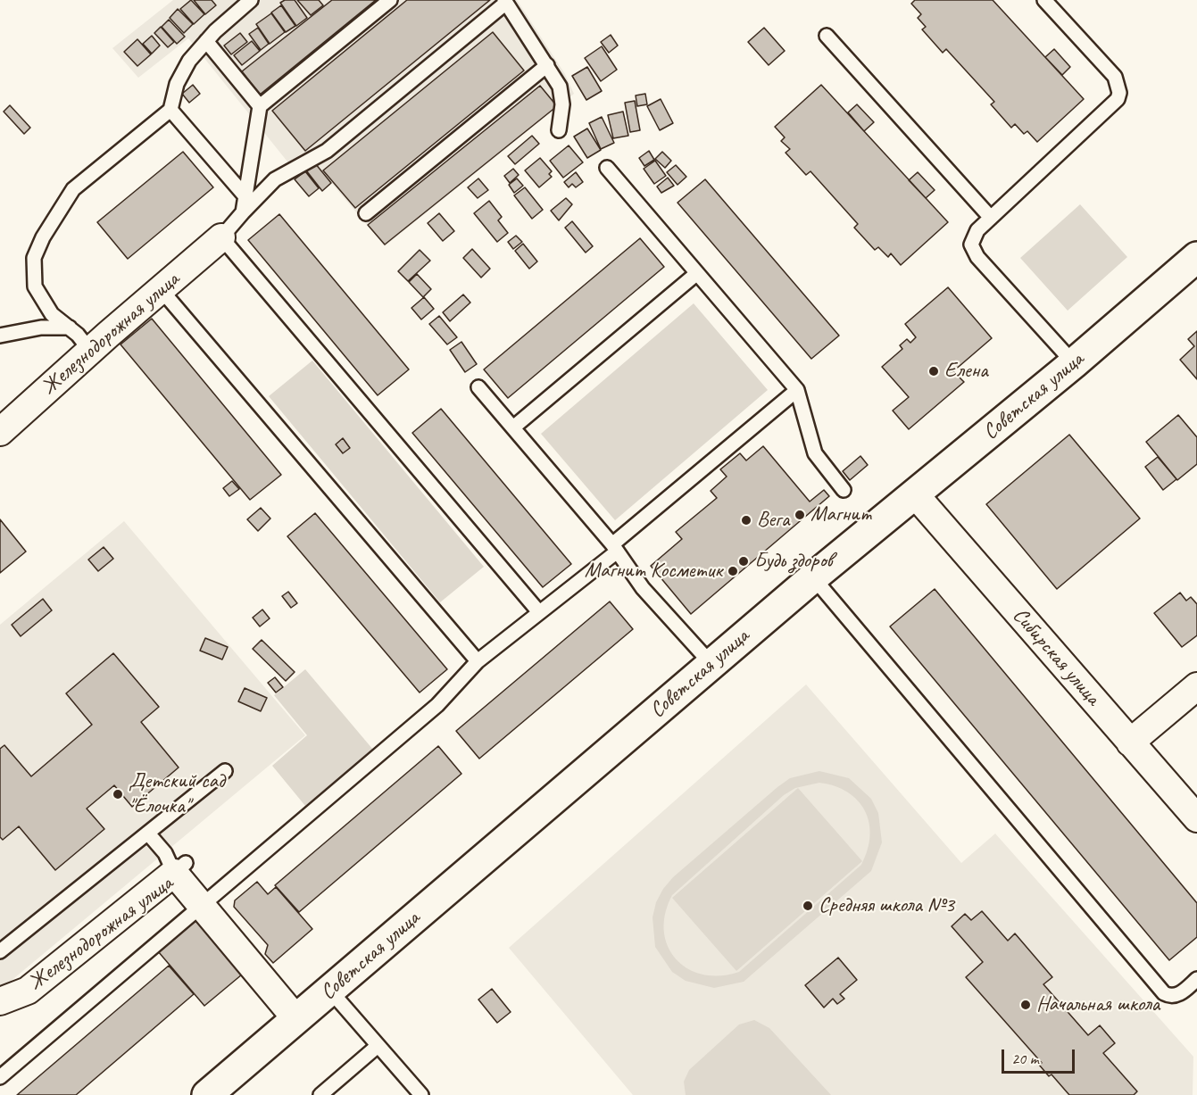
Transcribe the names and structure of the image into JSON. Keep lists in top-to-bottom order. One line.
{"streets":{"street":["Железнодорожная улица","Советская улица","Сибирская улица"]},"crossings":[["Железнодорожная улица","Советская улица"],["Советская улица","Сибирская улица"]],"places":["Елена","Магнит","Вега","Будь здоров","Магнит Косметик","Детский сад \"Ёлочка\"","Средняя школа №3","Начальная школа"],"scale_bar":"20 m"}
